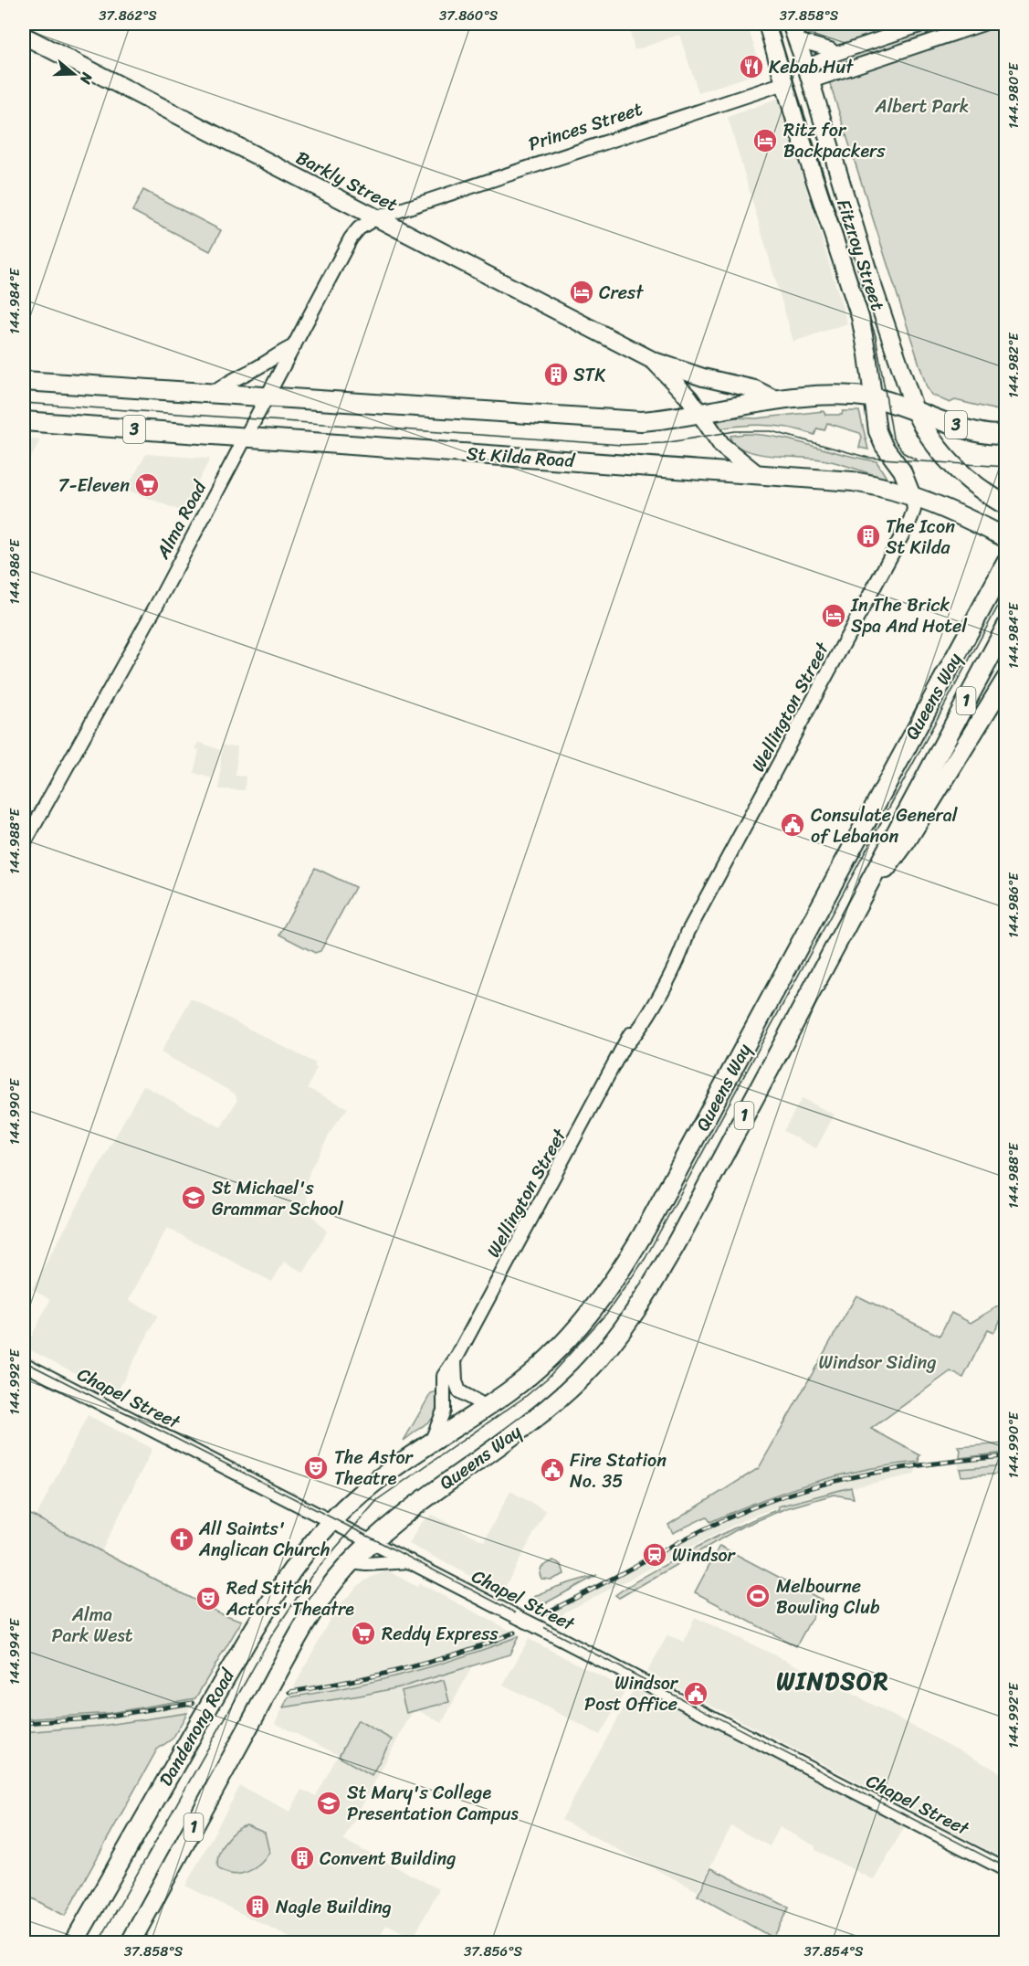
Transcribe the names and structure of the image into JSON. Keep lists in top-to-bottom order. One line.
{"streets":{"highway":["3","St Kilda Road","Queens Way","1","Dandenong Road"],"main road":["Barkly Street","Fitzroy Street"],"street":["Princes Street","Alma Road","Wellington Street","Chapel Street"]},"crossings":[["Princes Street","Barkly Street"],["Princes Street","Fitzroy Street"],["Princes Street","Alma Road"],["Barkly Street","3"],["Barkly Street","St Kilda Road"],["Barkly Street","Alma Road"],["Fitzroy Street","3"],["Fitzroy Street","St Kilda Road"],["Fitzroy Street","Wellington Street"],["3","Alma Road"],["St Kilda Road","Alma Road"],["St Kilda Road","Wellington Street"],["Queens Way","1"],["Queens Way","Wellington Street"],["Queens Way","Chapel Street"],["Queens Way","Dandenong Road"],["1","Chapel Street"],["Chapel Street","Dandenong Road"]],"districts":["WINDSOR"],"parks":["Albert Park","Windsor Siding","Alma Park West"],"places":{"restaurant":["Kebab Hut"],"hotel":["Ritz for Backpackers","Crest","In The Brick Spa And Hotel"],"building":["STK","The Icon St Kilda","Convent Building","Nagle Building"],"supermarket":["7-Eleven","Reddy Express"],"public building":["Consulate General of Lebanon","Fire Station No. 35","Windsor Post Office"],"school or university":["St Michael's Grammar School","St Mary's College Presentation Campus"],"theatre":["The Astor Theatre","Red Stitch Actors' Theatre"],"church":["All Saints' Anglican Church"],"station":["Windsor"],"sports":["Melbourne Bowling Club"]},"north":"right","coordinates":["37.862°S","37.860°S","37.858°S","144.980°E","144.984°E","144.982°E","144.986°E","144.988°E","144.990°E","144.992°E","144.994°E","37.856°S","37.854°S"]}
